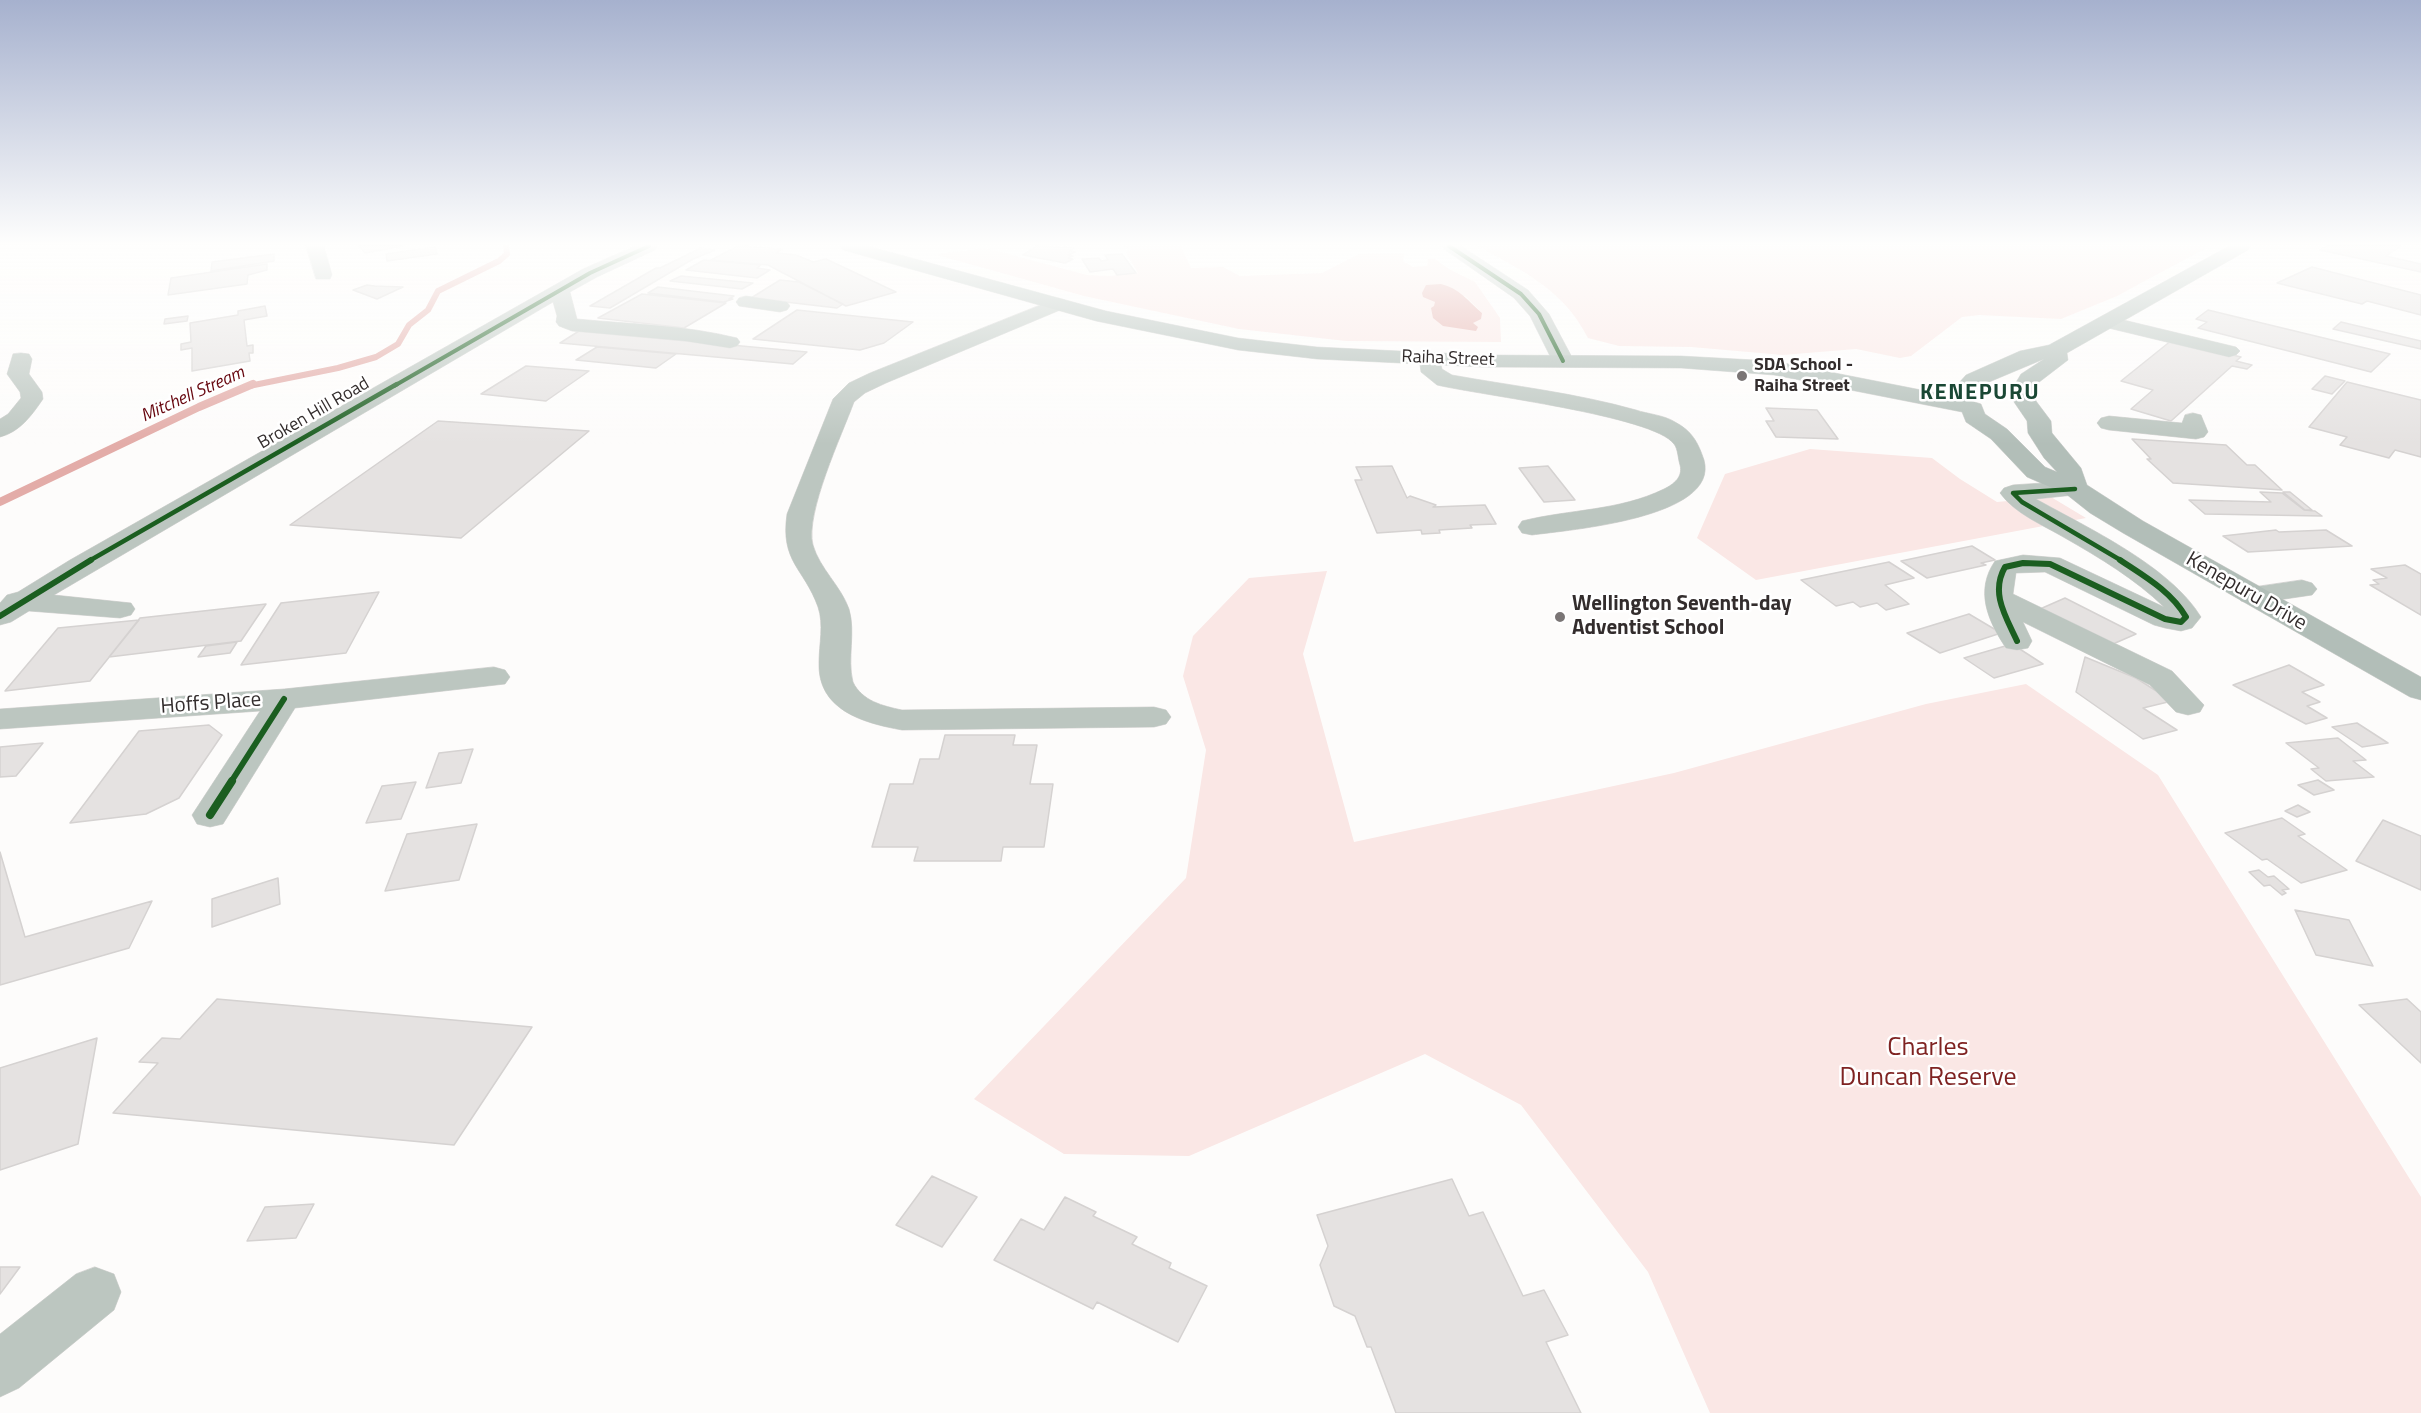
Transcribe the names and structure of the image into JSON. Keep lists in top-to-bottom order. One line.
{"streets":{"main road":["Raiha Street","Kenepuru Drive"],"street":["Broken Hill Road","Hoffs Place"]},"crossings":[["Raiha Street","Kenepuru Drive"]],"districts":["KENEPURU"],"water":["Mitchell Stream"],"parks":["Charles Duncan Reserve"],"places":["SDA School - Raiha Street","Wellington Seventh-day Adventist School"]}
